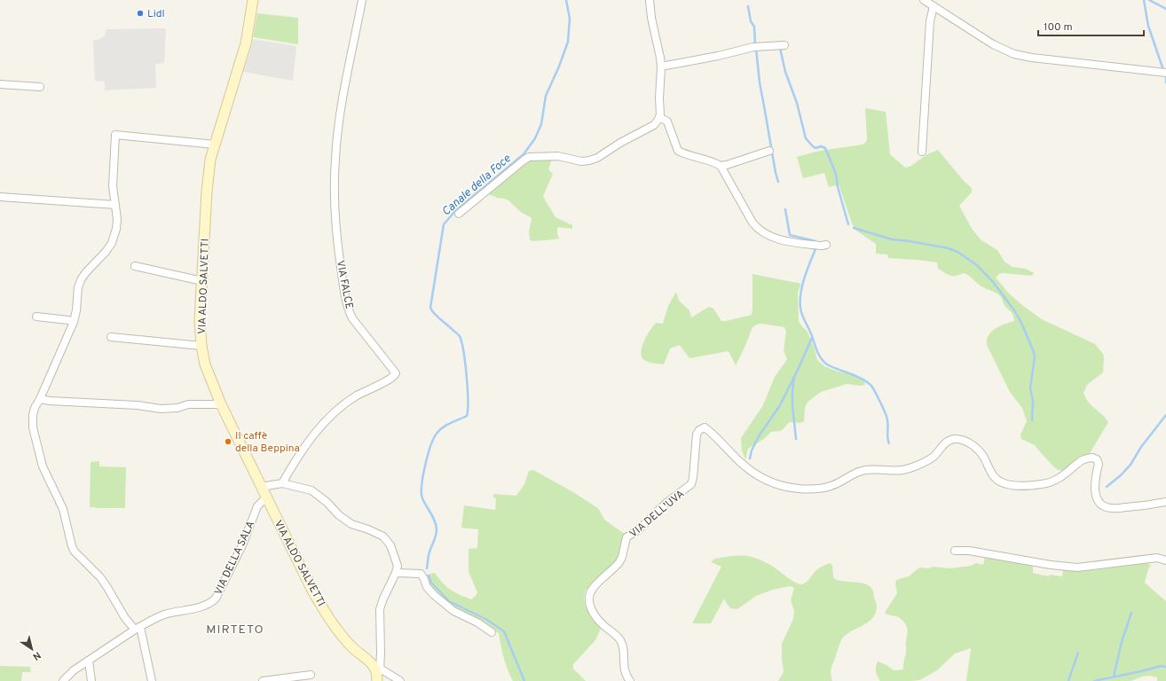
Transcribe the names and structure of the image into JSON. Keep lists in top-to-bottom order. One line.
{"streets":{"street":["VIA FALCE","VIA ALDO SALVETTI","VIA DELL'UVA","VIA DELLA SALA"]},"crossings":[["VIA ALDO SALVETTI","VIA DELLA SALA"]],"districts":["MIRTETO"],"water":["Canale della Foce"],"places":["Lidl","Il caffè della Beppina"],"scale_bar":"100 m","north":"bottom right"}
